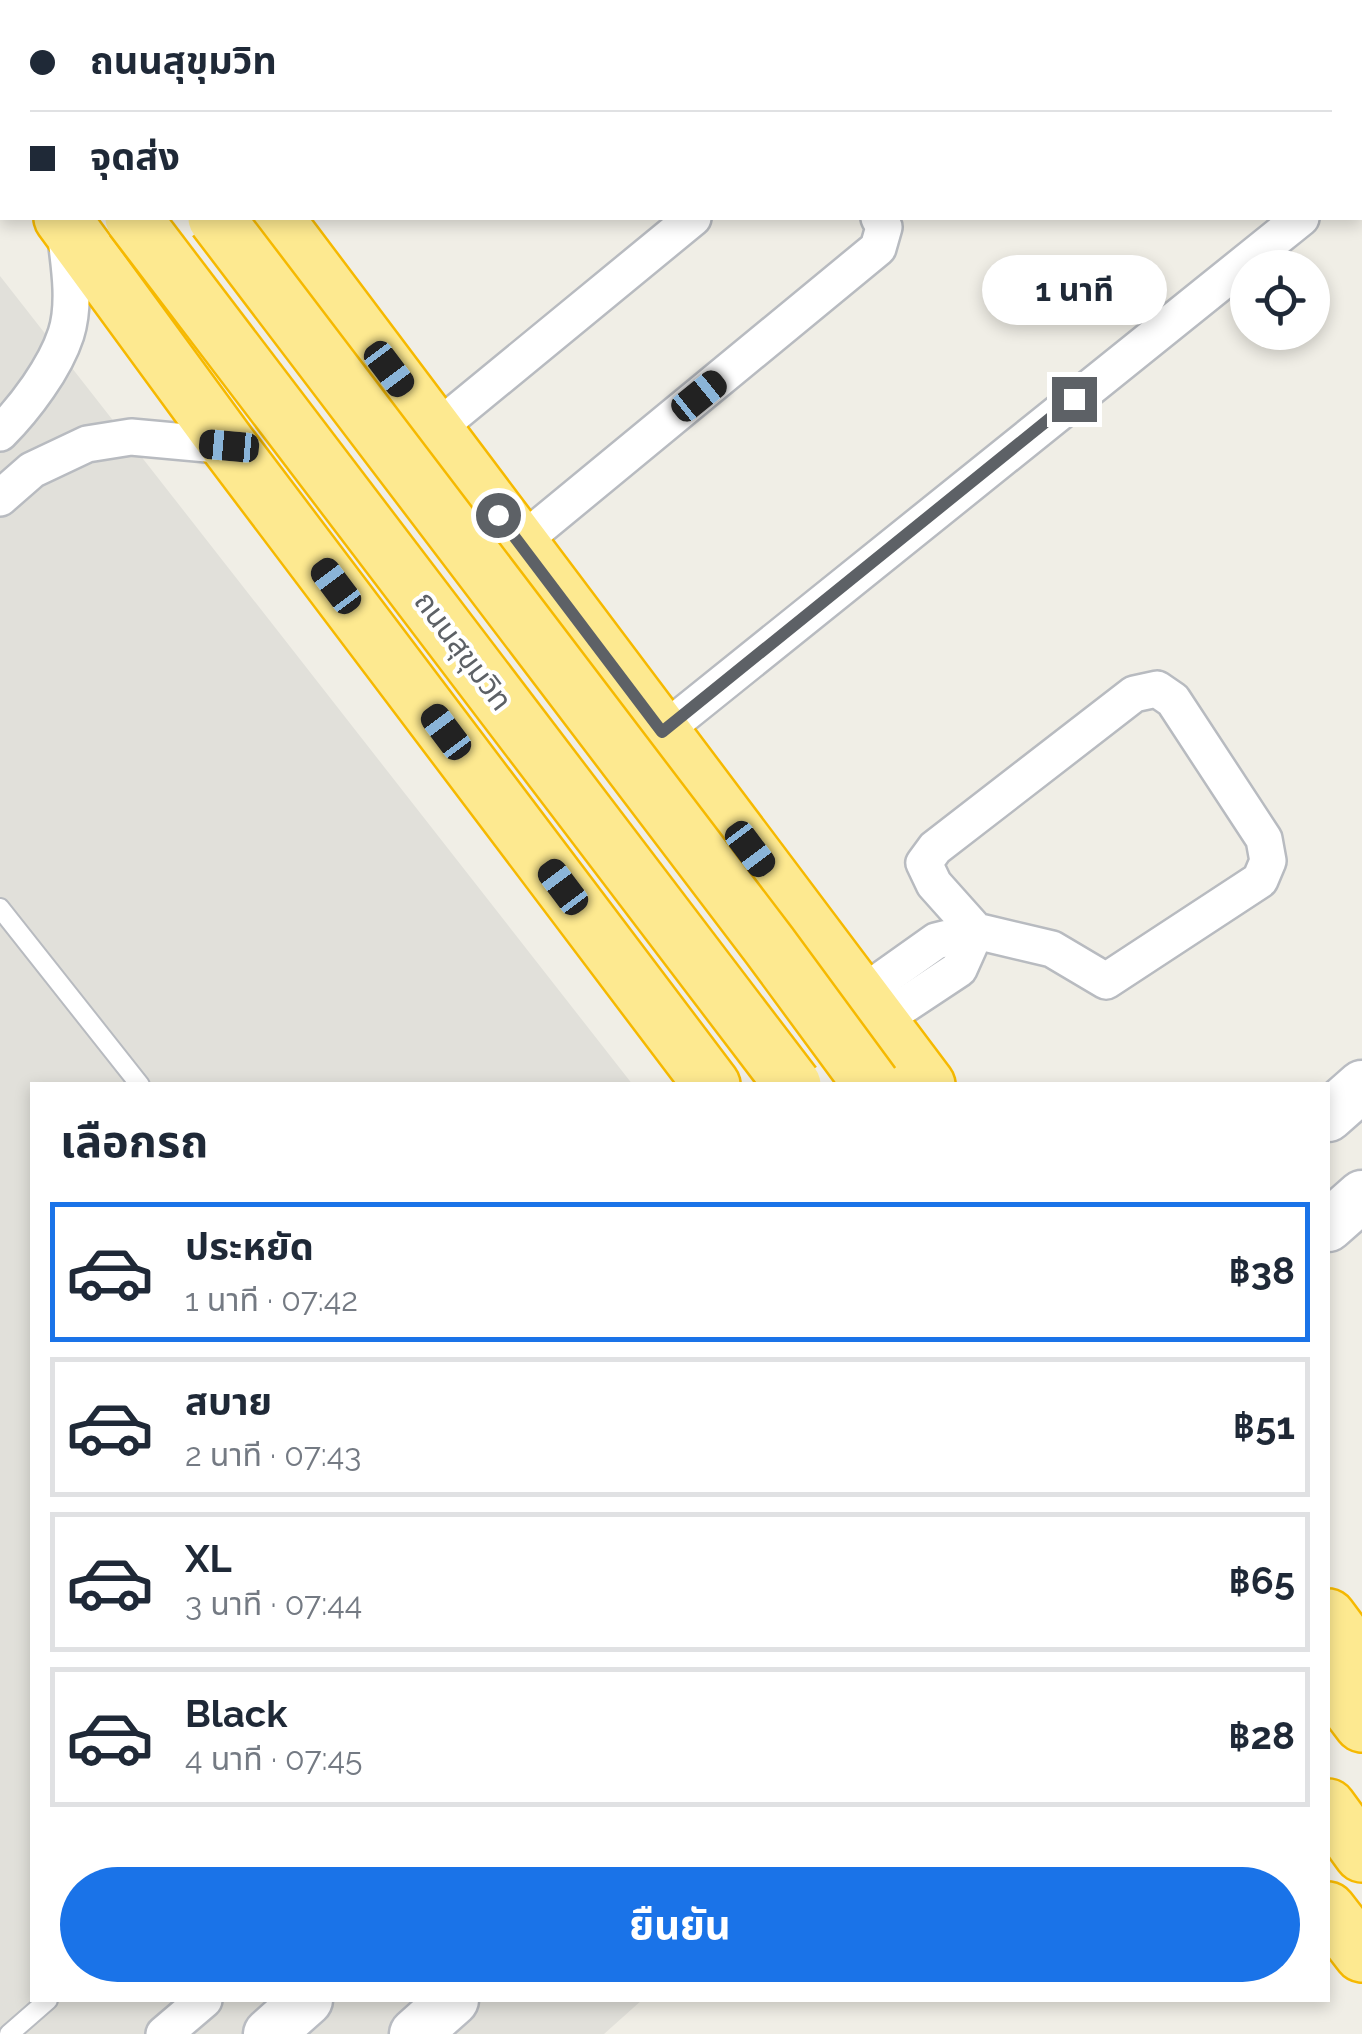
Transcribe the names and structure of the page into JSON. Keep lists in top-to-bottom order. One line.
{"streets":{"highway":["ถนนสุขุมวิท"]},"page":{"banner":["ถนนสุขุมวิท","จุดส่ง"],"bubble":"1 นาที","heading":"เลือกรถ","list":[{"name":"ประหยัด","note":"1 นาที · 07:42","value":"฿38"},{"name":"สบาย","note":"2 นาที · 07:43","value":"฿51"},{"name":"XL","note":"3 นาที · 07:44","value":"฿65"},{"name":"Black","note":"4 นาที · 07:45","value":"฿28"}],"buttons":"ยืนยัน"}}
